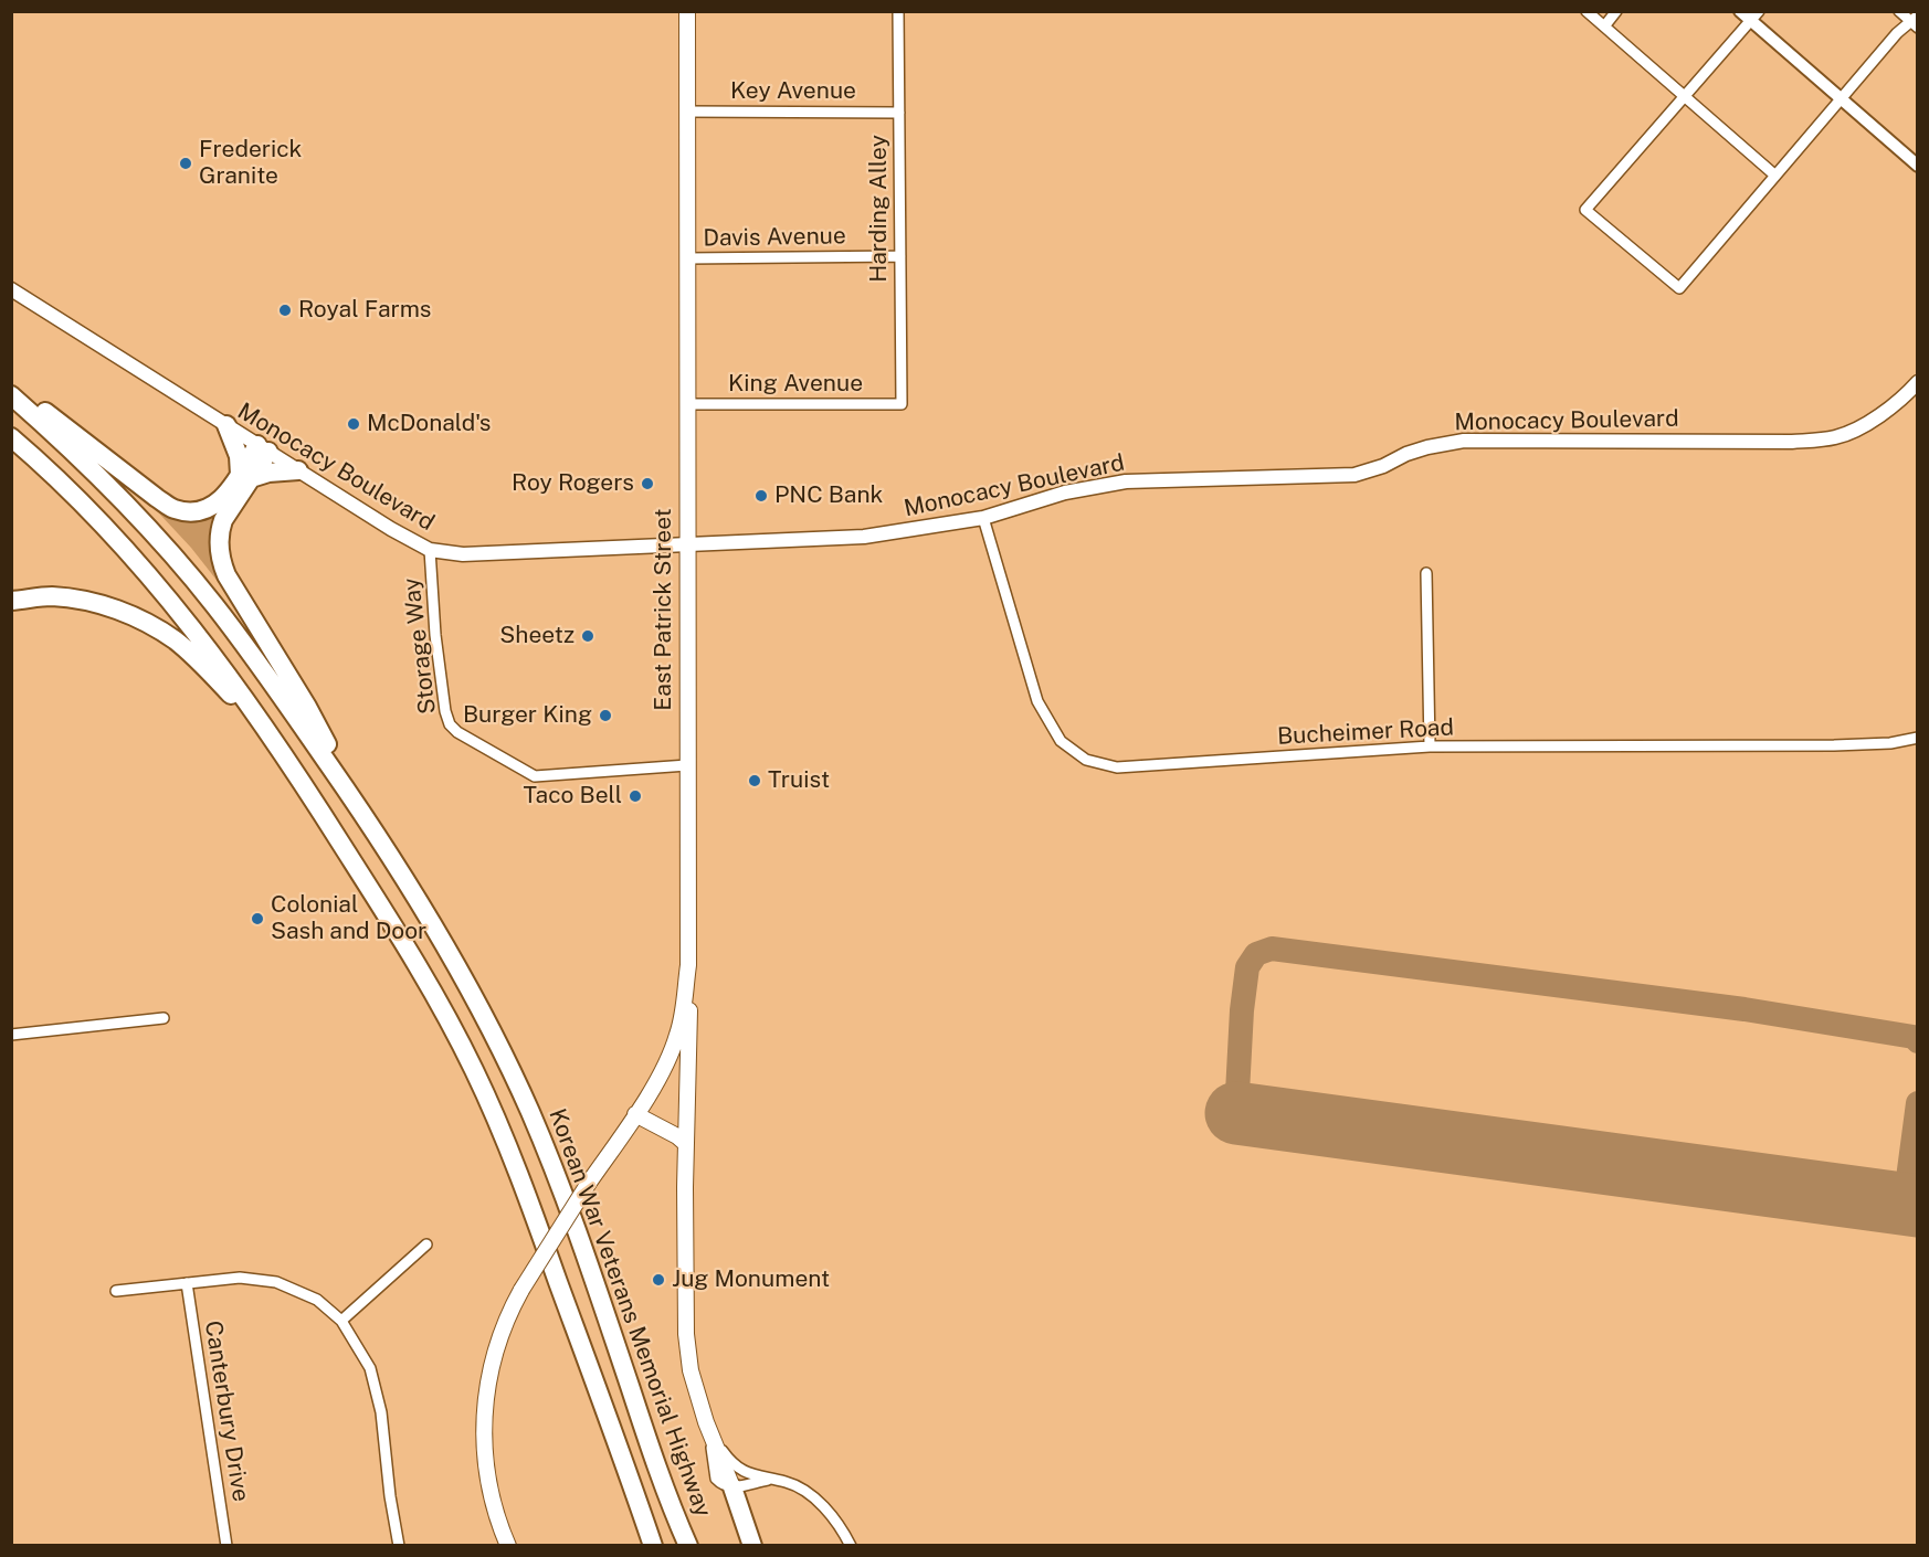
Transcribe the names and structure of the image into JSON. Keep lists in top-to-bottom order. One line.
{"streets":{"highway":["Korean War Veterans Memorial Highway"],"main road":["Monocacy Boulevard","East Patrick Street"],"street":["Key Avenue","Harding Alley","Davis Avenue","King Avenue","Storage Way","Bucheimer Road","Canterbury Drive"]},"crossings":[["Key Avenue","Harding Alley"],["Key Avenue","East Patrick Street"],["Harding Alley","Davis Avenue"],["Harding Alley","King Avenue"],["Davis Avenue","East Patrick Street"],["King Avenue","East Patrick Street"],["Monocacy Boulevard","East Patrick Street"],["Monocacy Boulevard","Storage Way"],["Monocacy Boulevard","Bucheimer Road"],["East Patrick Street","Storage Way"]],"places":["Frederick Granite","Royal Farms","McDonald's","Roy Rogers","PNC Bank","Sheetz","Burger King","Truist","Taco Bell","Colonial Sash and Door","Jug Monument"]}
